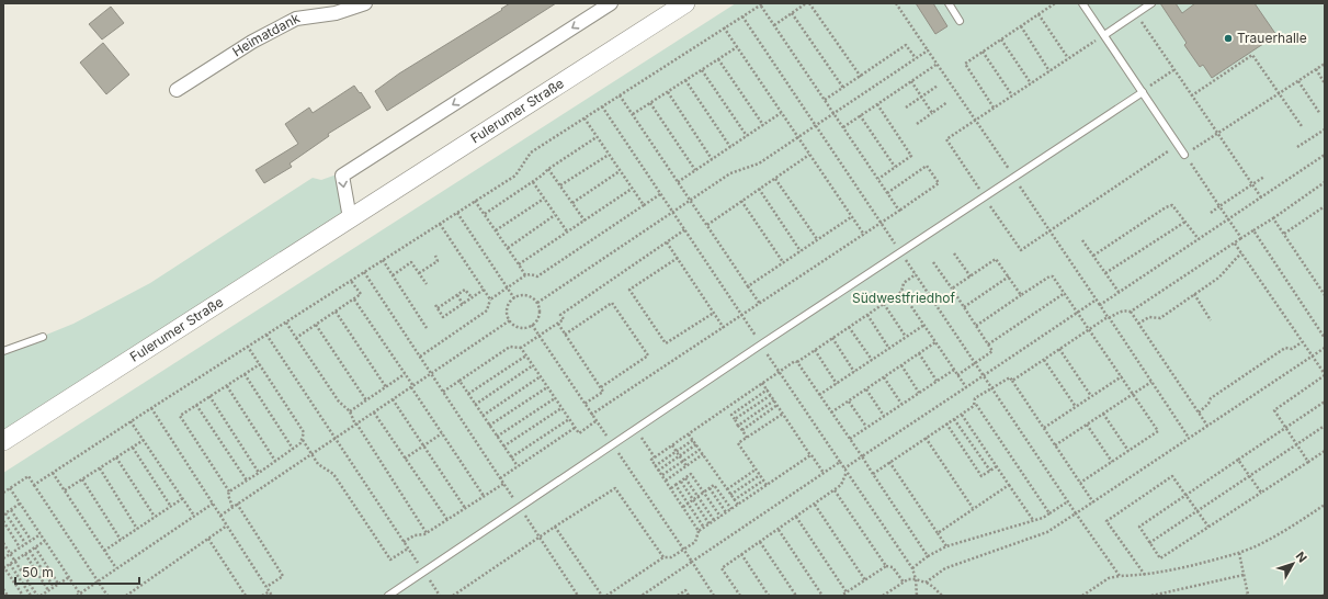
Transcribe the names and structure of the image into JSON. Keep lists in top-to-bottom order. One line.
{"streets":{"main road":["Fulerumer Straße"],"street":["Heimatdank"]},"parks":["Südwestfriedhof"],"places":["Trauerhalle"],"scale_bar":"50 m","north":"top right"}
